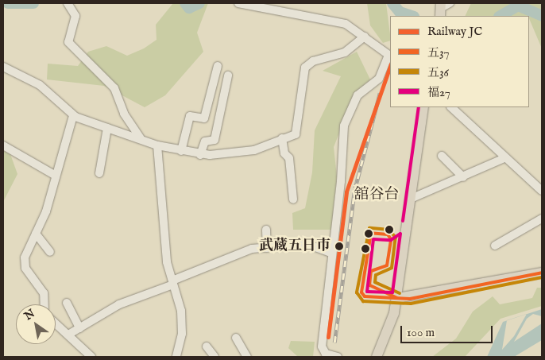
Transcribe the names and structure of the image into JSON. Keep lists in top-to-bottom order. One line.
{"districts":["舘谷台"],"places":["武蔵五日市"],"lines":["rail line JC","transit line 福27","transit line 五36","transit line 五37"],"legend":["Railway JC","五37","五36","福27"],"scale_bar":"100 m","north":"top left"}
